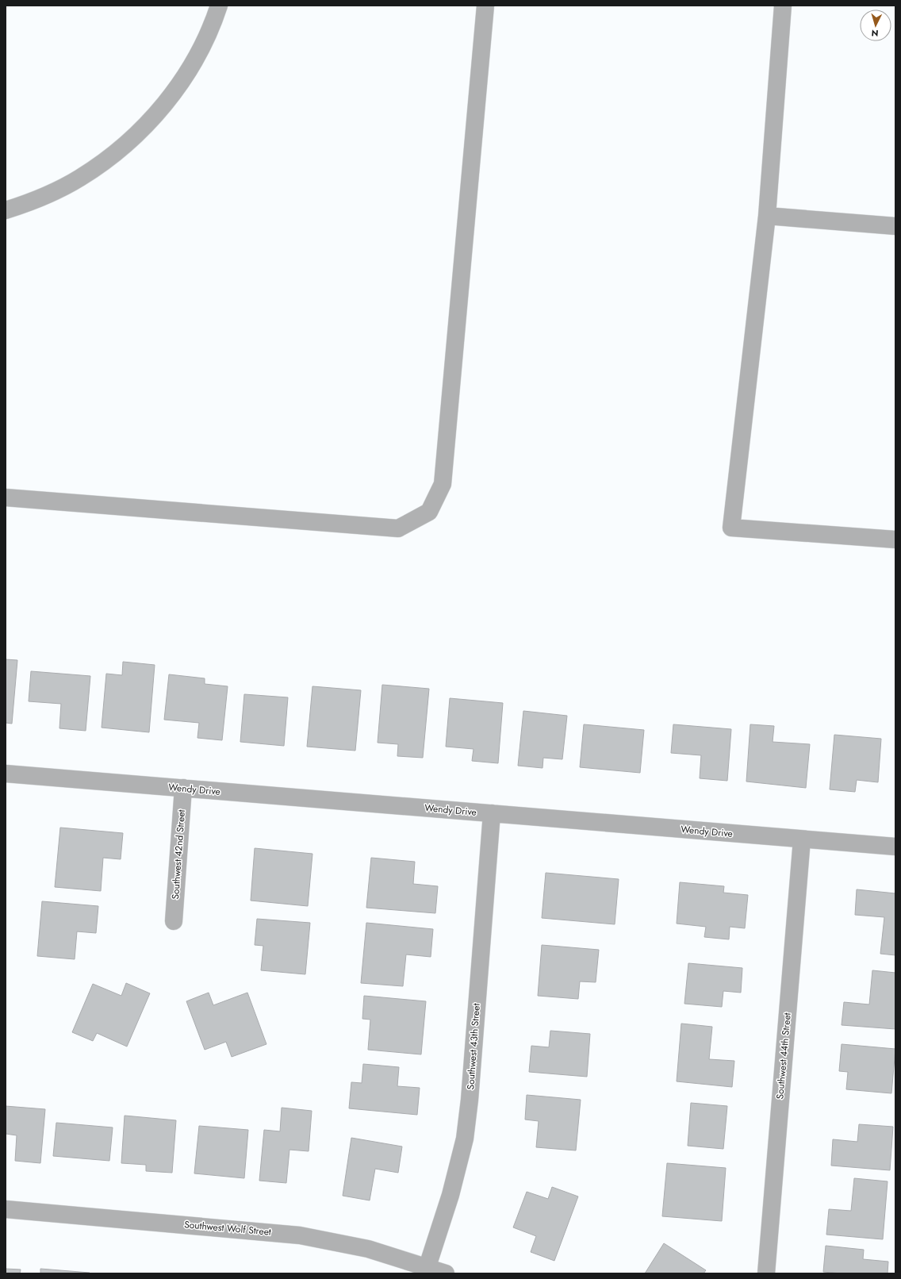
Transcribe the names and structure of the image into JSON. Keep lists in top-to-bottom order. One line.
{"streets":{"street":["Wendy Drive","Southwest 42nd Street","Southwest 43th Street","Southwest 44th Street","Southwest Wolf Street"]},"crossings":[["Wendy Drive","Southwest 42nd Street"],["Wendy Drive","Southwest 43th Street"],["Wendy Drive","Southwest 44th Street"],["Southwest 43th Street","Southwest Wolf Street"]],"north":"bottom"}
